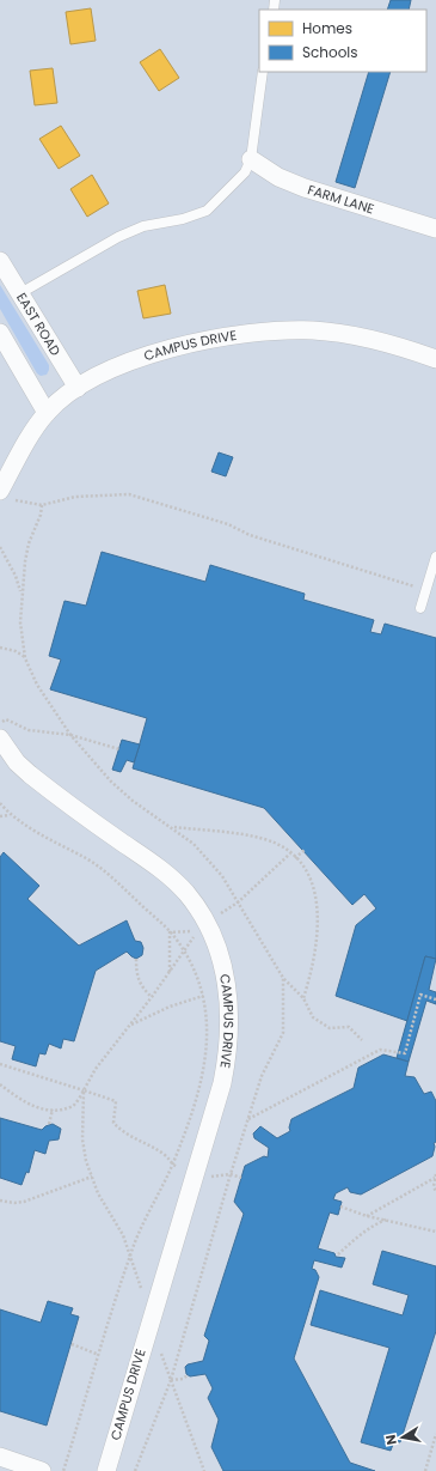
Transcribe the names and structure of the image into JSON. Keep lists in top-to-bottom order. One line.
{"streets":{"street":["FARM LANE","EAST ROAD","CAMPUS DRIVE"]},"crossings":[["EAST ROAD","CAMPUS DRIVE"]],"legend":["Homes","Schools"],"north":"left"}
